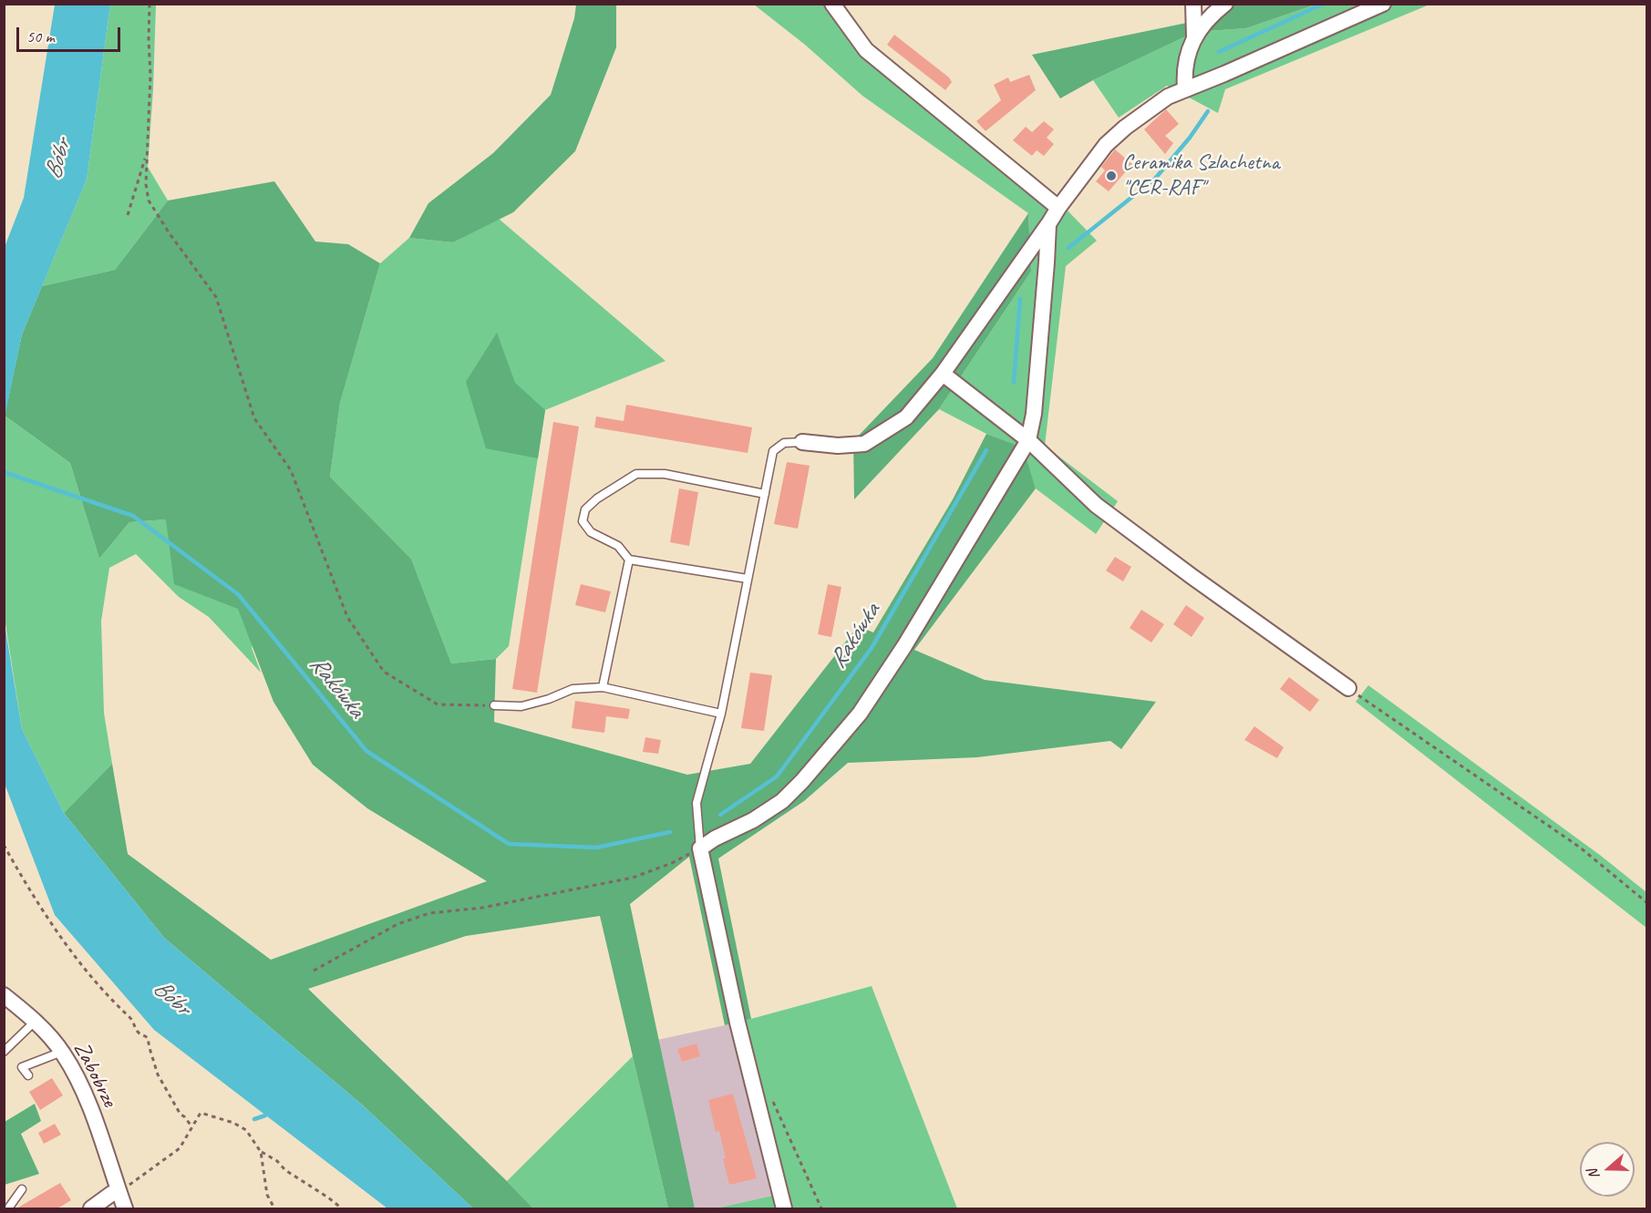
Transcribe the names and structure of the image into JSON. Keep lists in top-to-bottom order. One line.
{"streets":{"street":["Zabobrze"]},"water":["Bóbr","Rakówka"],"places":["Ceramika Szlachetna \"CER-RAF\""],"scale_bar":"50 m","north":"left"}
